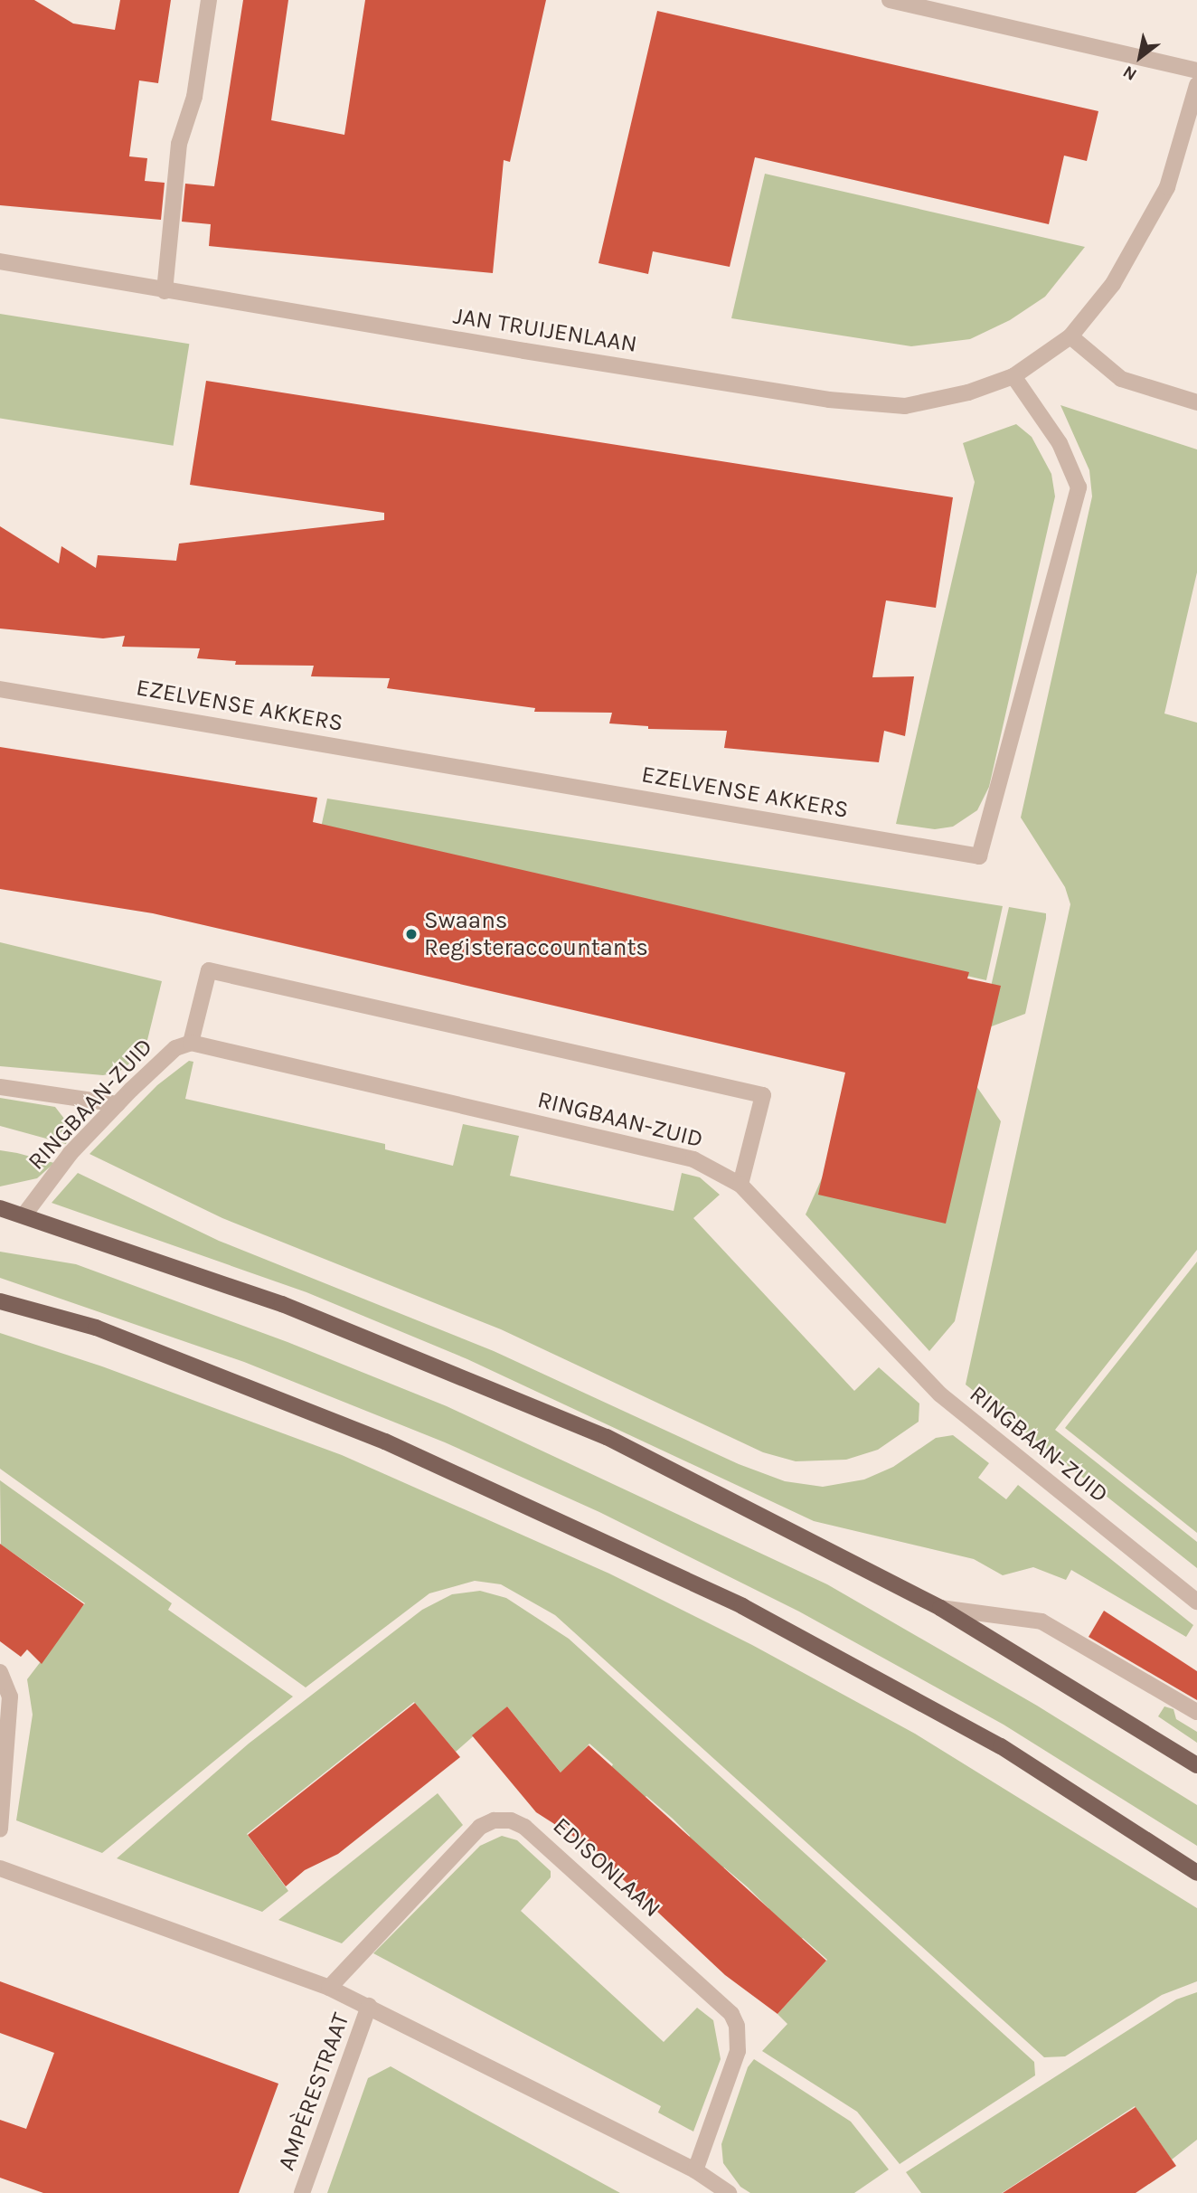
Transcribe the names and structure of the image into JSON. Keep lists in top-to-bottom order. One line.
{"streets":{"street":["JAN TRUIJENLAAN","EZELVENSE AKKERS","RINGBAAN-ZUID","EDISONLAAN","AMPÈRESTRAAT"]},"crossings":[["JAN TRUIJENLAAN","EZELVENSE AKKERS"]],"places":["Swaans Registeraccountants"],"north":"bottom left"}
